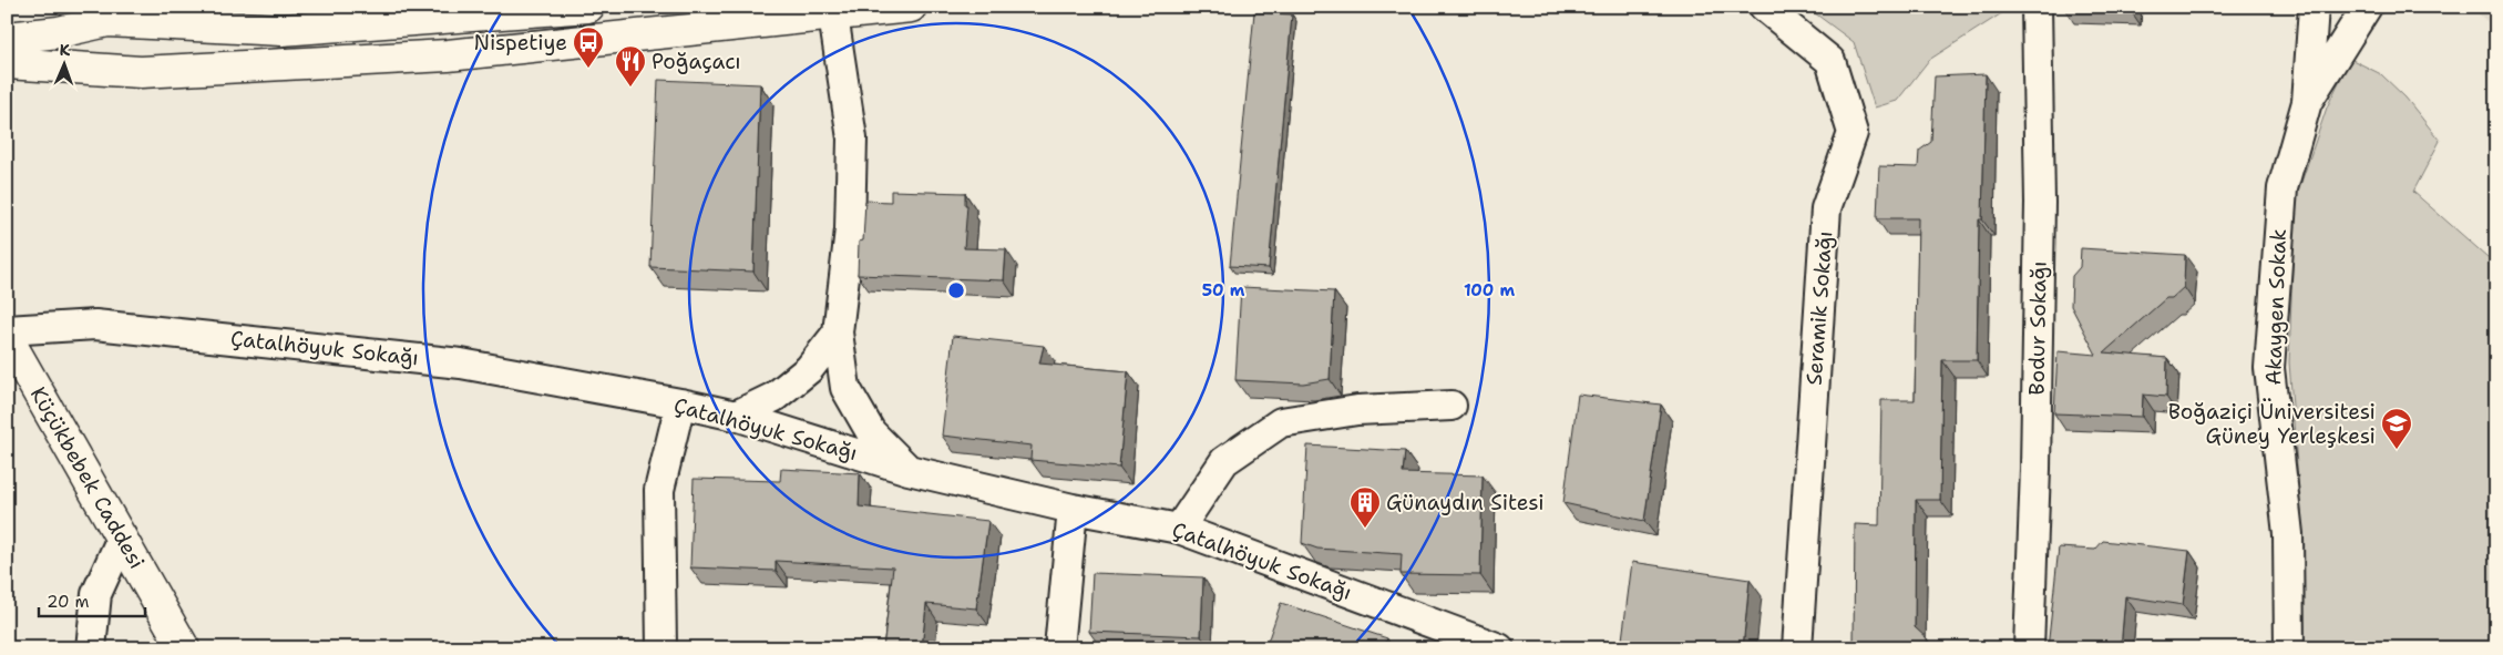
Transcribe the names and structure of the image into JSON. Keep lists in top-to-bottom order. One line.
{"streets":{"main road":["Küçükbebek Caddesi"],"street":["Akaygen Sokak","Seramik Sokağı","Bodur Sokağı","Çatalhöyuk Sokağı"]},"places":{"bus stop":["Nispetiye"],"restaurant":["Poğaçacı"],"school or university":["Boğaziçi Üniversitesi Güney Yerleşkesi"],"building":["Günaydın Sitesi"]},"scale_bar":"20 m","north":"top","rings":["50 m","100 m"]}
